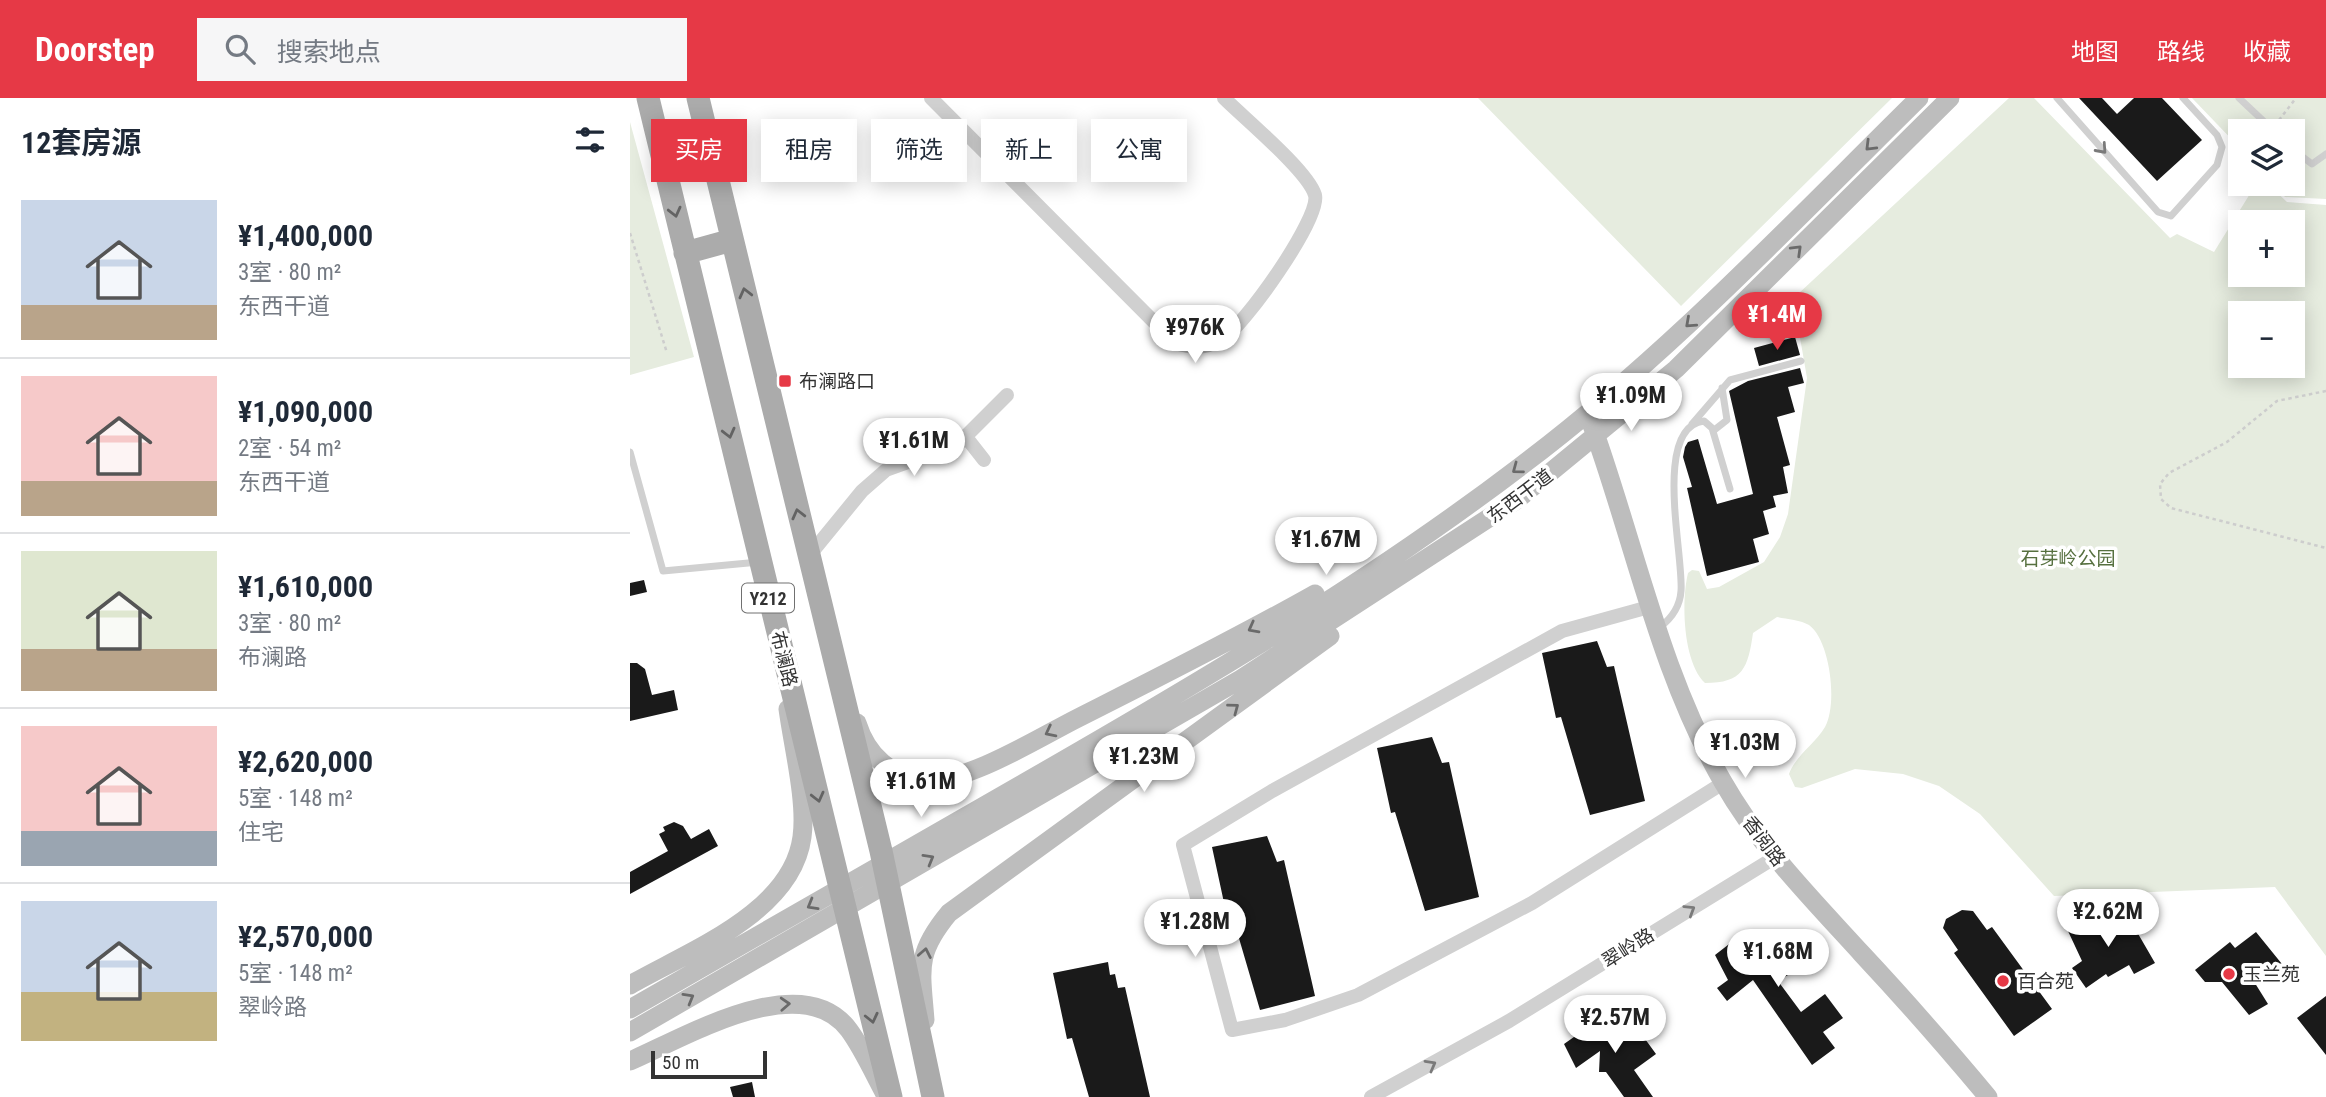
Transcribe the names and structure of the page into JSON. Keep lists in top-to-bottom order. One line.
{"streets":{"main road":["东西干道","Y212","布澜路","香阅路"],"street":["翠岭路"]},"crossings":[["东西干道","香阅路"],["香阅路","翠岭路"]],"one_way":["翠岭路"],"parks":["石芽岭公园"],"places":{"transit":["布澜路口"],"other":["玉兰苑","百合苑"]},"scale_bar":"50 m","page":{"header":"Doorstep","search":"搜索地点","nav":["地图","路线","收藏"],"heading":"12套房源","map_buttons":["+","−"],"chip":["买房","租房","筛选","新上","公寓"],"list":[{"name":"¥1,400,000","note":"3室 · 80 m² · 东西干道"},{"name":"¥1,090,000","note":"2室 · 54 m² · 东西干道"},{"name":"¥1,610,000","note":"3室 · 80 m² · 布澜路"},{"name":"¥2,620,000","note":"5室 · 148 m² · 住宅"},{"name":"¥2,570,000","note":"5室 · 148 m² · 翠岭路"}],"price":["¥1.4M","¥976K","¥1.09M","¥1.61M","¥1.67M","¥1.03M","¥1.23M","¥1.61M","¥2.62M","¥1.28M","¥1.68M","¥2.57M"],"scale":"50 m"}}
